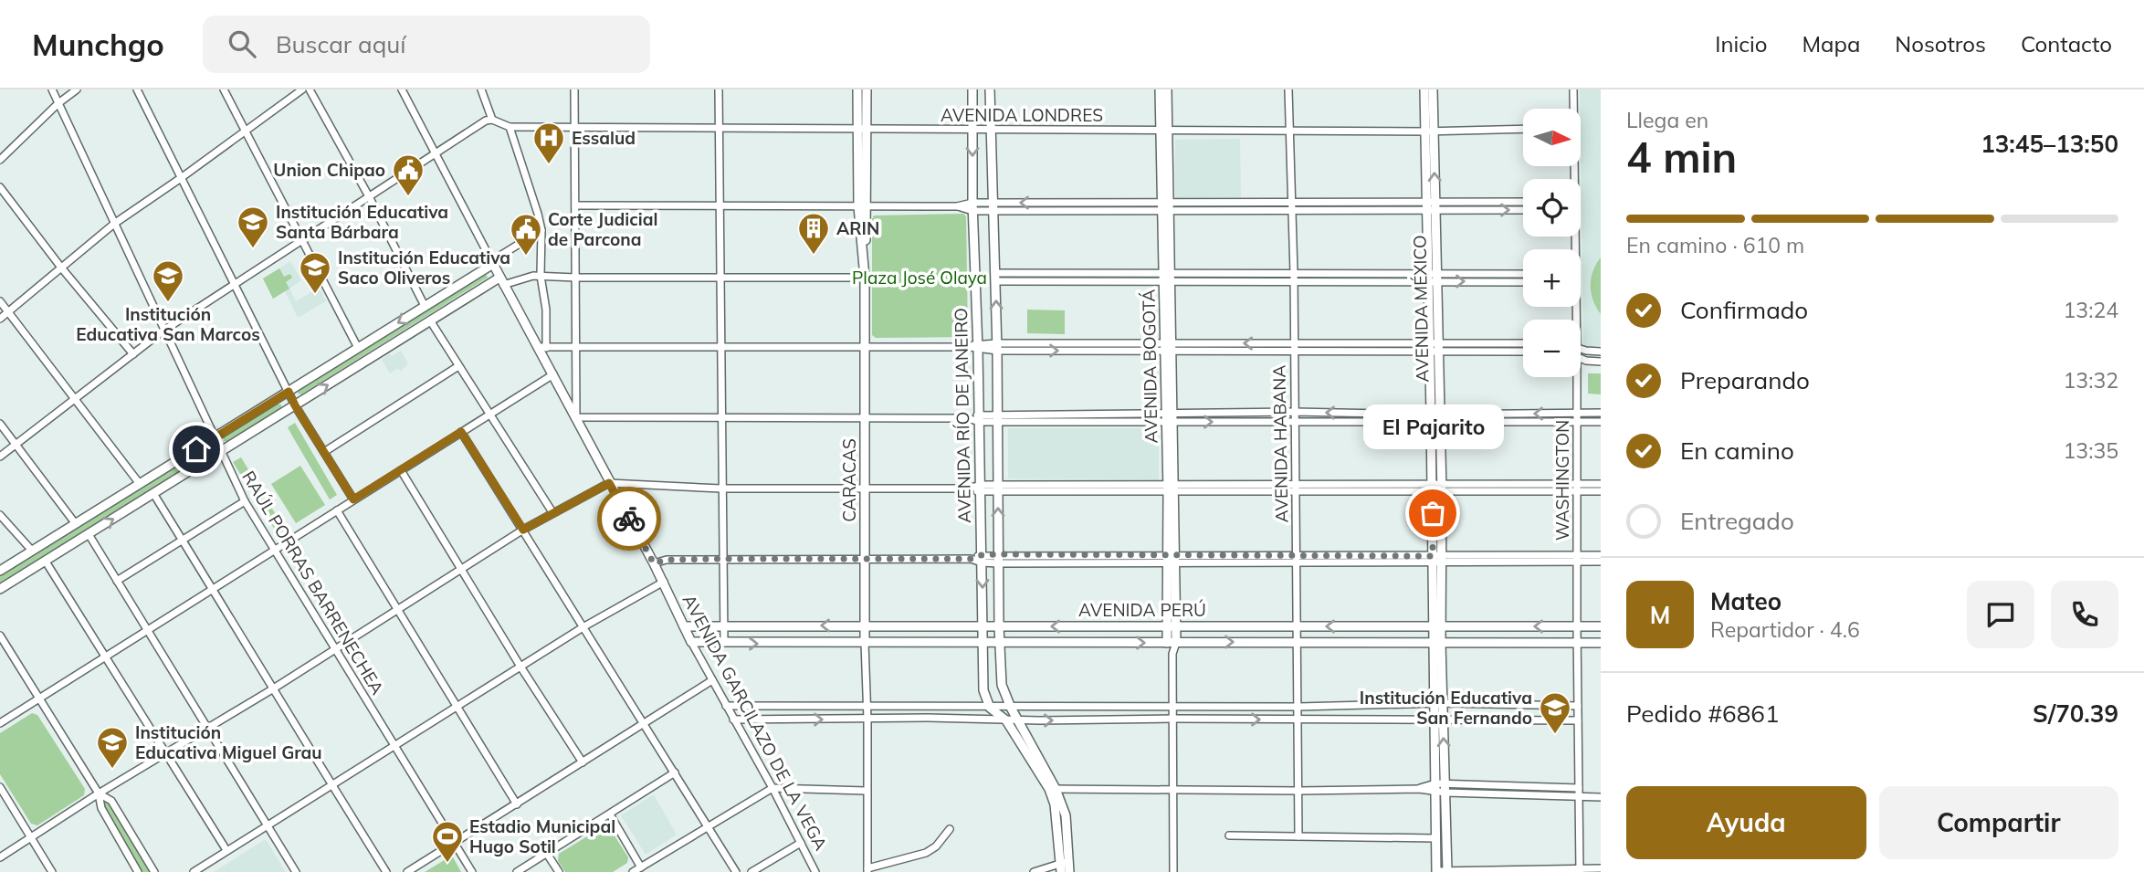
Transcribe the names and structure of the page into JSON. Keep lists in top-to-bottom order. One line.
{"streets":{"street":["AVENIDA LONDRES","AVENIDA MÉXICO","AVENIDA BOGOTÁ","AVENIDA RÍO DE JANEIRO","AVENIDA HABANA","CARACAS","WASHINGTON","RAÚL PORRAS BARRENECHEA","AVENIDA PERÚ","AVENIDA GARCILAZO DE LA VEGA"]},"crossings":[["AVENIDA LONDRES","AVENIDA MÉXICO"],["AVENIDA LONDRES","AVENIDA BOGOTÁ"],["AVENIDA LONDRES","AVENIDA RÍO DE JANEIRO"],["AVENIDA LONDRES","AVENIDA HABANA"],["AVENIDA LONDRES","CARACAS"],["AVENIDA MÉXICO","AVENIDA PERÚ"],["AVENIDA BOGOTÁ","AVENIDA PERÚ"],["AVENIDA RÍO DE JANEIRO","AVENIDA PERÚ"],["AVENIDA HABANA","AVENIDA PERÚ"],["CARACAS","AVENIDA PERÚ"],["WASHINGTON","AVENIDA PERÚ"],["AVENIDA PERÚ","AVENIDA GARCILAZO DE LA VEGA"]],"parks":["Plaza José Olaya"],"places":{"hospital":["Essalud"],"public building":["Union Chipao","Corte Judicial de Parcona"],"school or university":["Institución Educativa Santa Bárbara","Institución Educativa Saco Oliveros","Institución Educativa San Marcos","Institución Educativa San Fernando","Institución Educativa Miguel Grau"],"building":["ARIN"],"other":["El Pajarito"],"sports":["Estadio Municipal Hugo Sotil"]},"north":"right","page":{"header":"Munchgo","search":"Buscar aquí","nav":["Inicio","Mapa","Nosotros","Contacto"],"heading":["4 min","Llega en","13:45–13:50"],"panel":["Mateo","Repartidor · 4.6","Pedido #6861","S/70.39"],"map_buttons":["+","−"],"bar":"En camino · 610 m","list":[["Confirmado","13:24"],["Preparando","13:32"],["En camino","13:35"],"Entregado"],"bubble":"El Pajarito","round":"M","buttons":["Ayuda","Compartir"]}}
